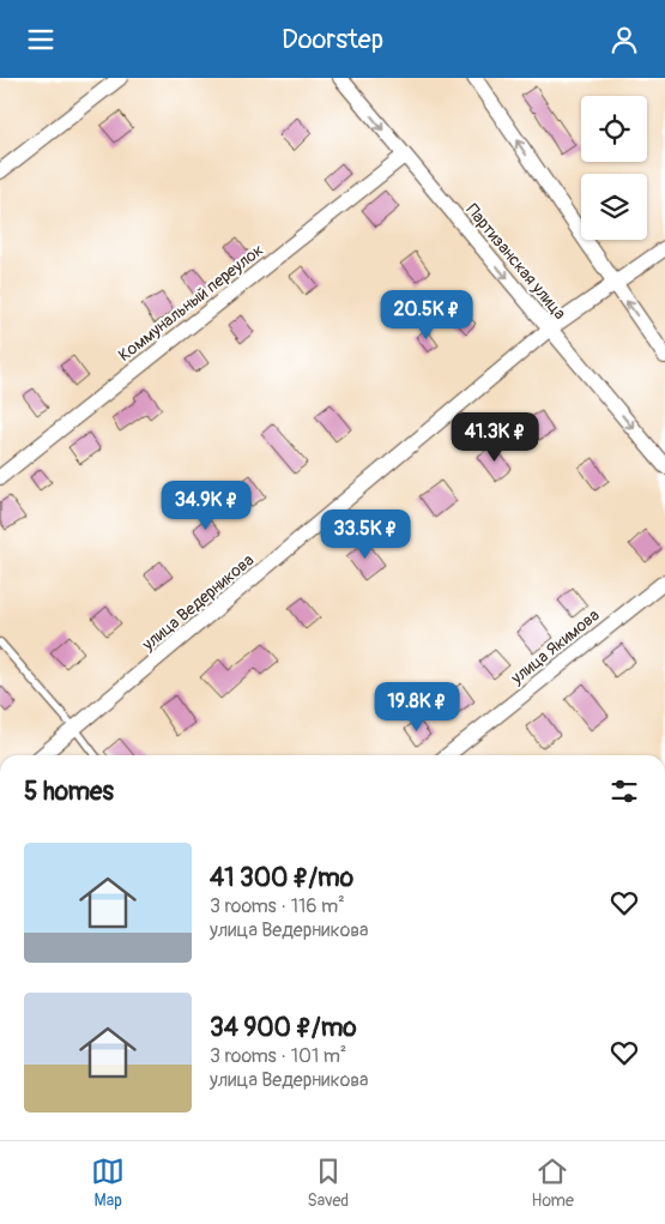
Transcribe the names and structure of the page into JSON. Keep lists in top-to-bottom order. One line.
{"streets":{"street":["Партизанская улица","Коммунальный переулок","улица Ведерникова","улица Якимова"]},"crossings":[["Партизанская улица","Коммунальный переулок"],["Партизанская улица","улица Ведерникова"]],"page":{"header":"Doorstep","price":["20.5K ₽","41.3K ₽","34.9K ₽","33.5K ₽","19.8K ₽"],"heading":"5 homes","list":[{"name":"41 300 ₽/mo","note":"3 rooms · 116 m² · улица Ведерникова"},{"name":"34 900 ₽/mo","note":"3 rooms · 101 m² · улица Ведерникова"}],"tabs":["Map","Saved","Home"]}}
